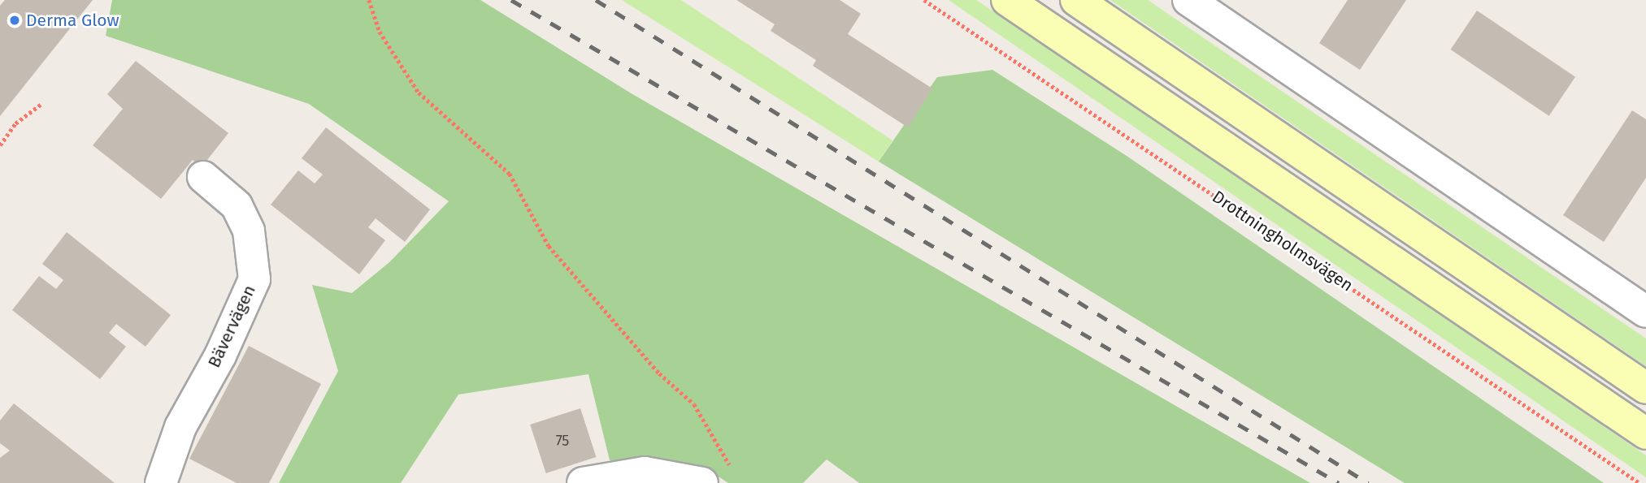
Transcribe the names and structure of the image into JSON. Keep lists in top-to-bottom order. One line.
{"streets":{"street":["Bävervägen"],"path":["Drottningholmsvägen"]},"places":["Derma Glow"],"house_numbers":["75"]}
